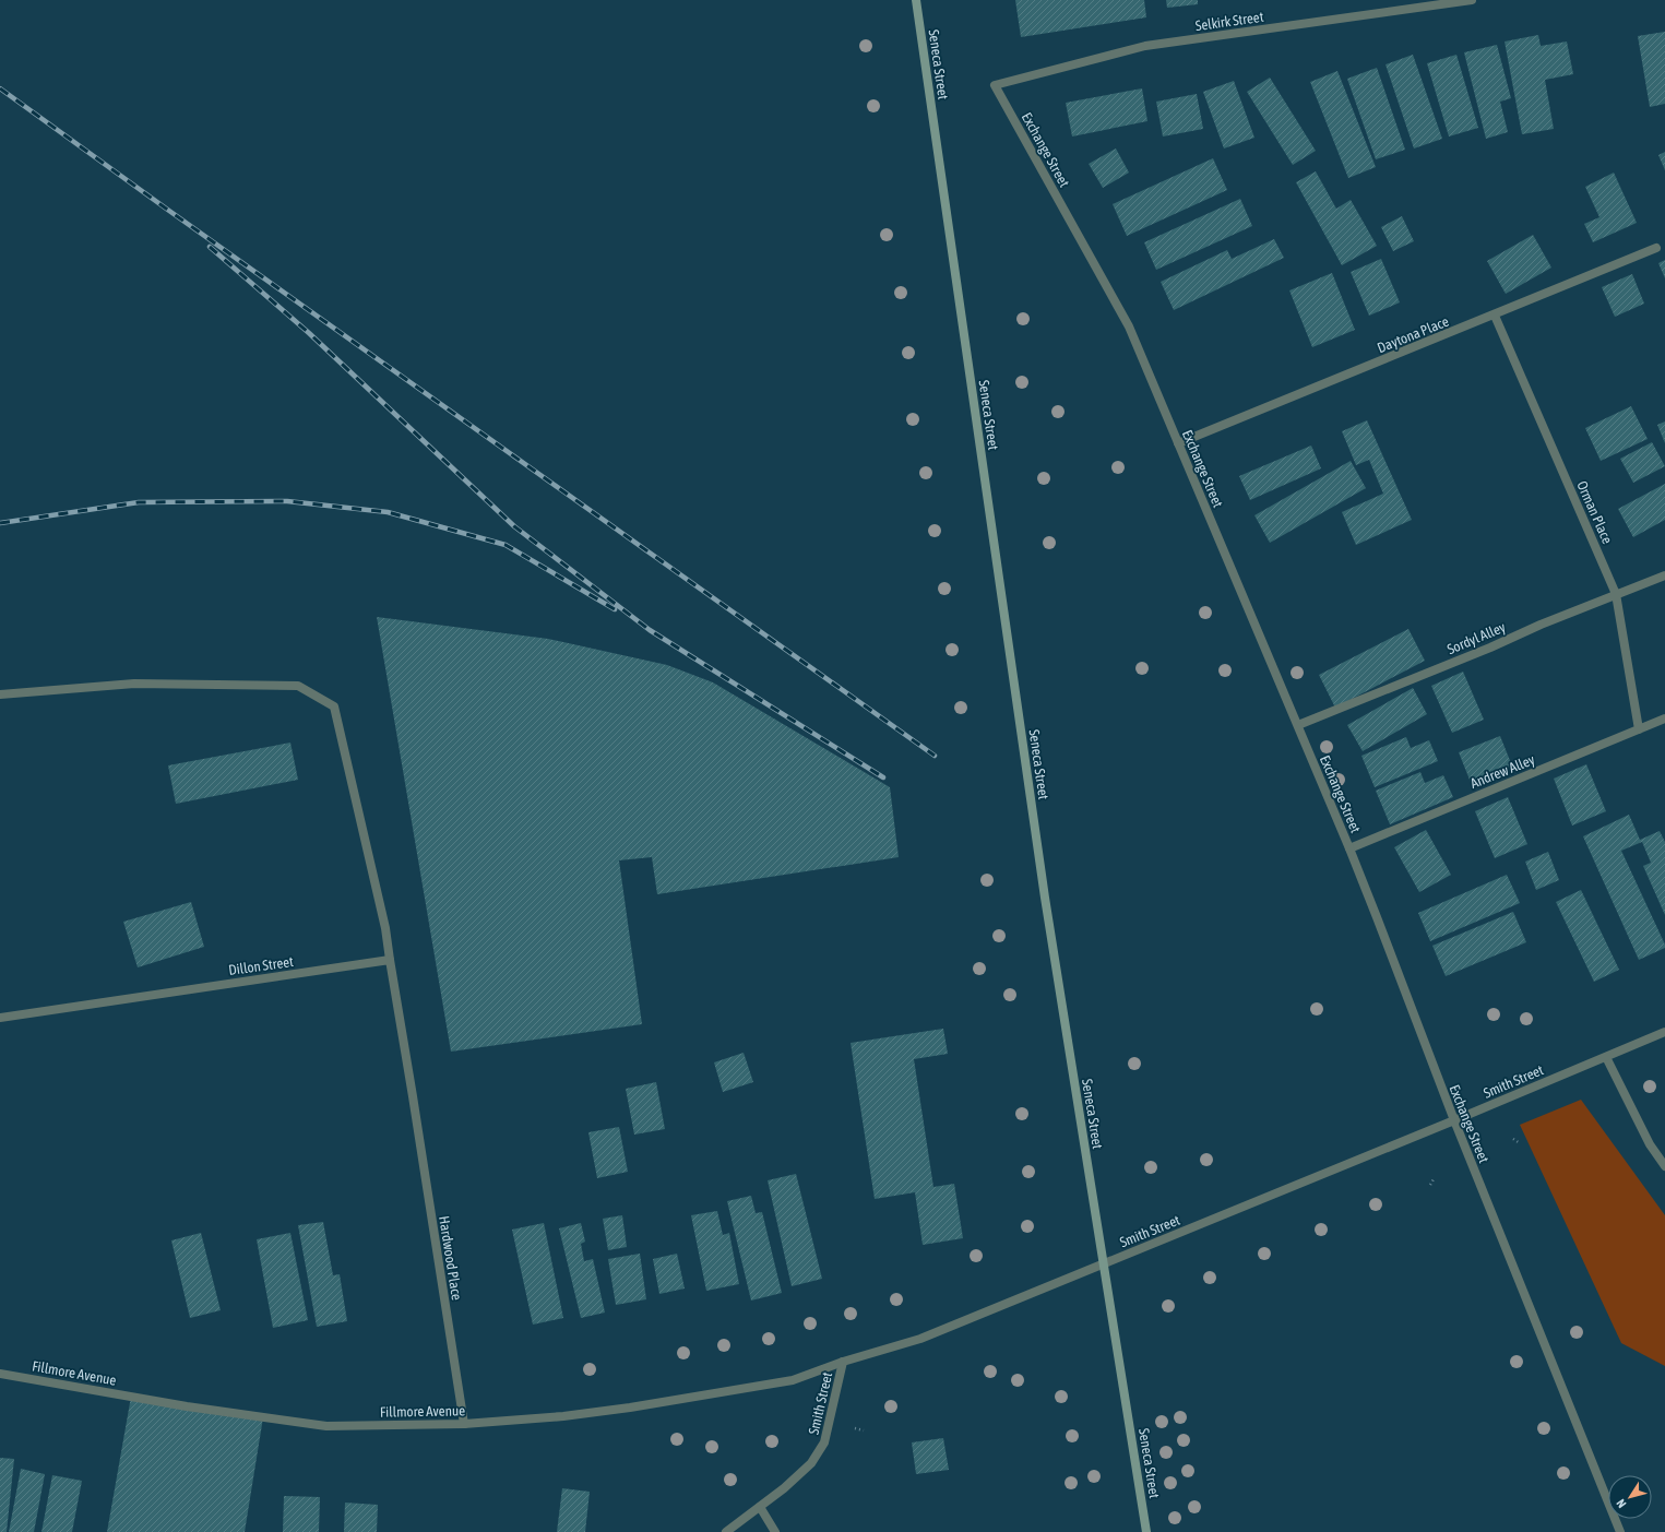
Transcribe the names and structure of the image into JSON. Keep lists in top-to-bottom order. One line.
{"streets":{"main road":["Seneca Street"],"street":["Selkirk Street","Exchange Street","Daytona Place","Orman Place","Sordyl Alley","Andrew Alley","Dillon Street","Smith Street","Hardwood Place","Fillmore Avenue"]},"crossings":[["Selkirk Street","Exchange Street"],["Seneca Street","Smith Street"],["Exchange Street","Daytona Place"],["Exchange Street","Sordyl Alley"],["Exchange Street","Andrew Alley"],["Exchange Street","Smith Street"],["Daytona Place","Orman Place"],["Orman Place","Sordyl Alley"],["Orman Place","Andrew Alley"],["Dillon Street","Hardwood Place"],["Smith Street","Fillmore Avenue"],["Hardwood Place","Fillmore Avenue"]],"north":"bottom left"}
